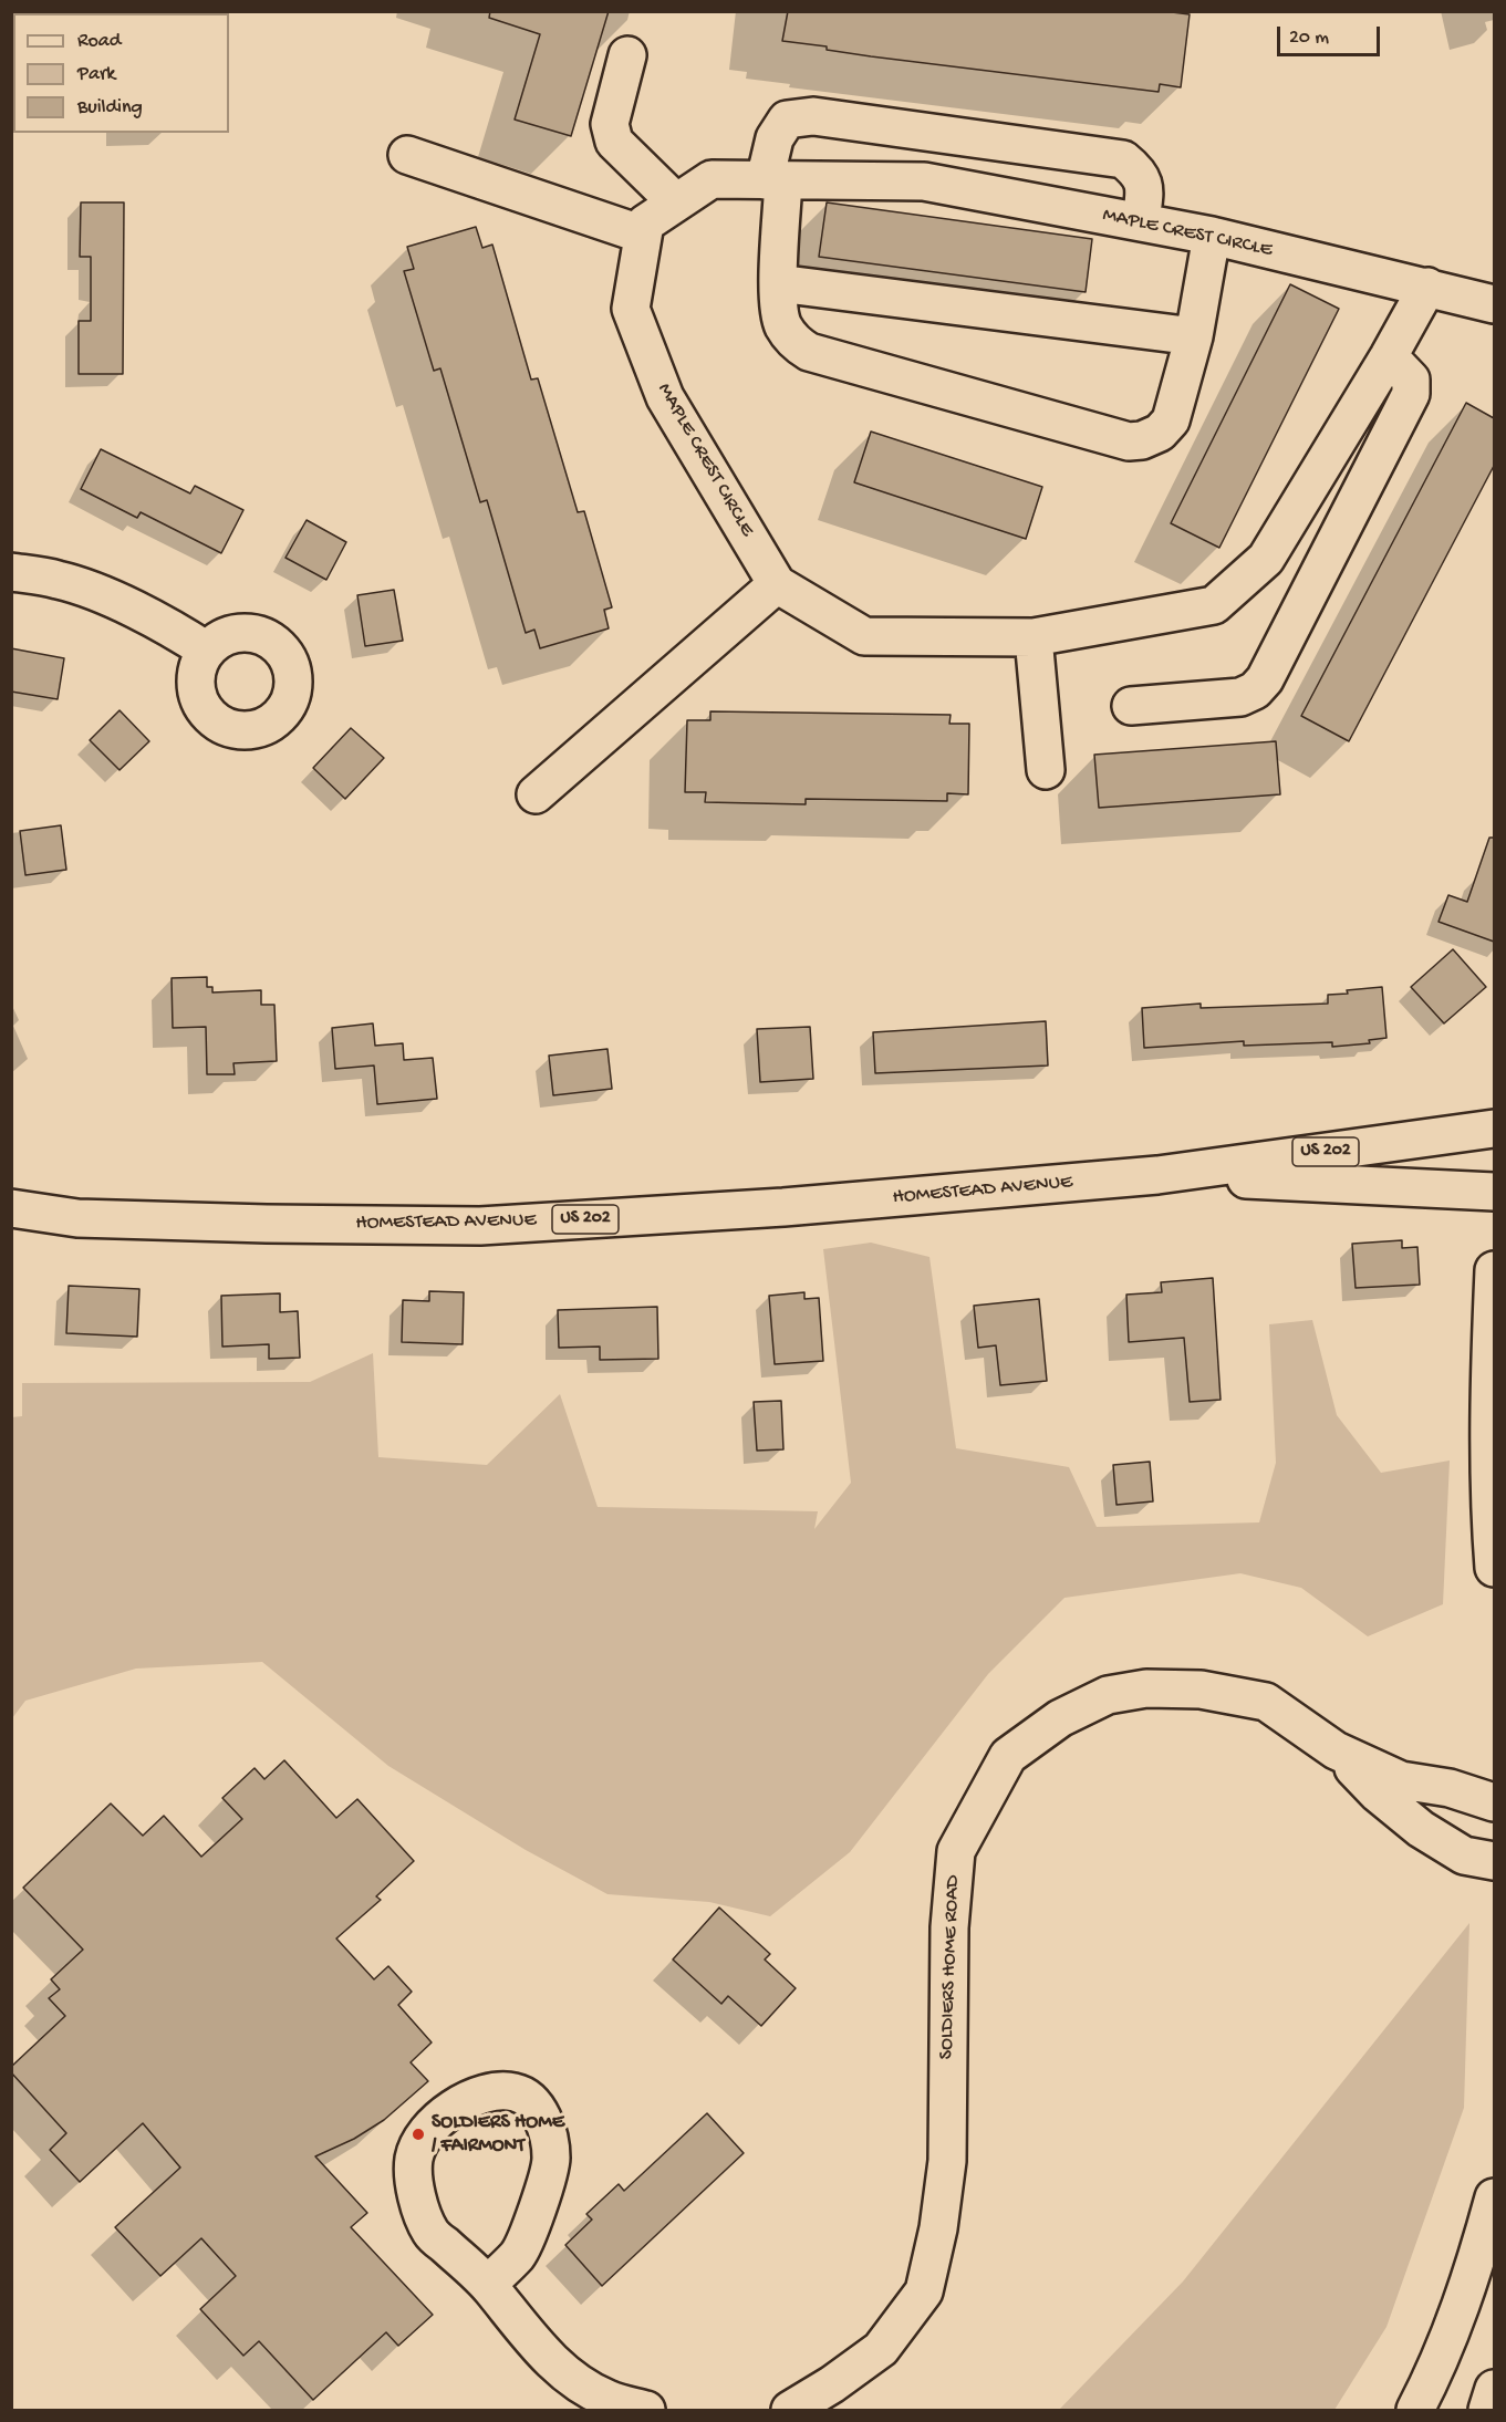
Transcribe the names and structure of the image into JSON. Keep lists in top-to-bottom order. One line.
{"streets":{"street":["MAPLE CREST CIRCLE","US 202","HOMESTEAD AVENUE","SOLDIERS HOME ROAD"]},"places":["SOLDIERS HOME / FAIRMONT"],"legend":["Road","Park","Building"],"scale_bar":"20 m"}
